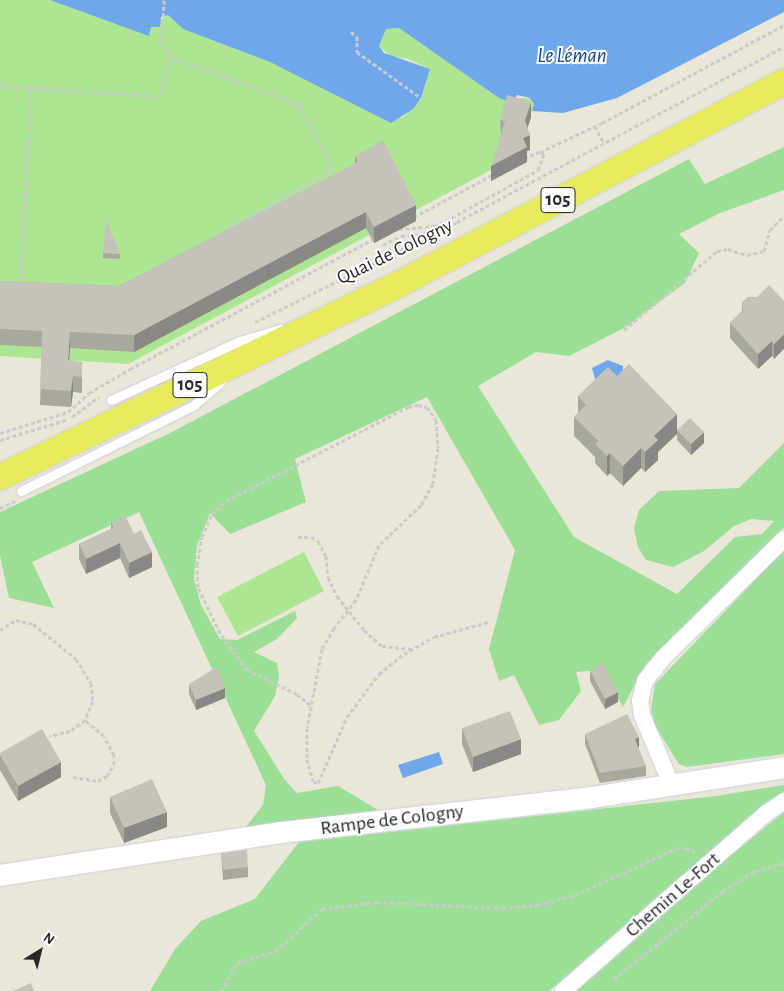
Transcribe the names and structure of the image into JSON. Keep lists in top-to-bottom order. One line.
{"streets":{"main road":["105","Quai de Cologny"],"street":["Rampe de Cologny","Chemin Le-Fort"]},"water":["Le Léman"],"north":"top right"}
